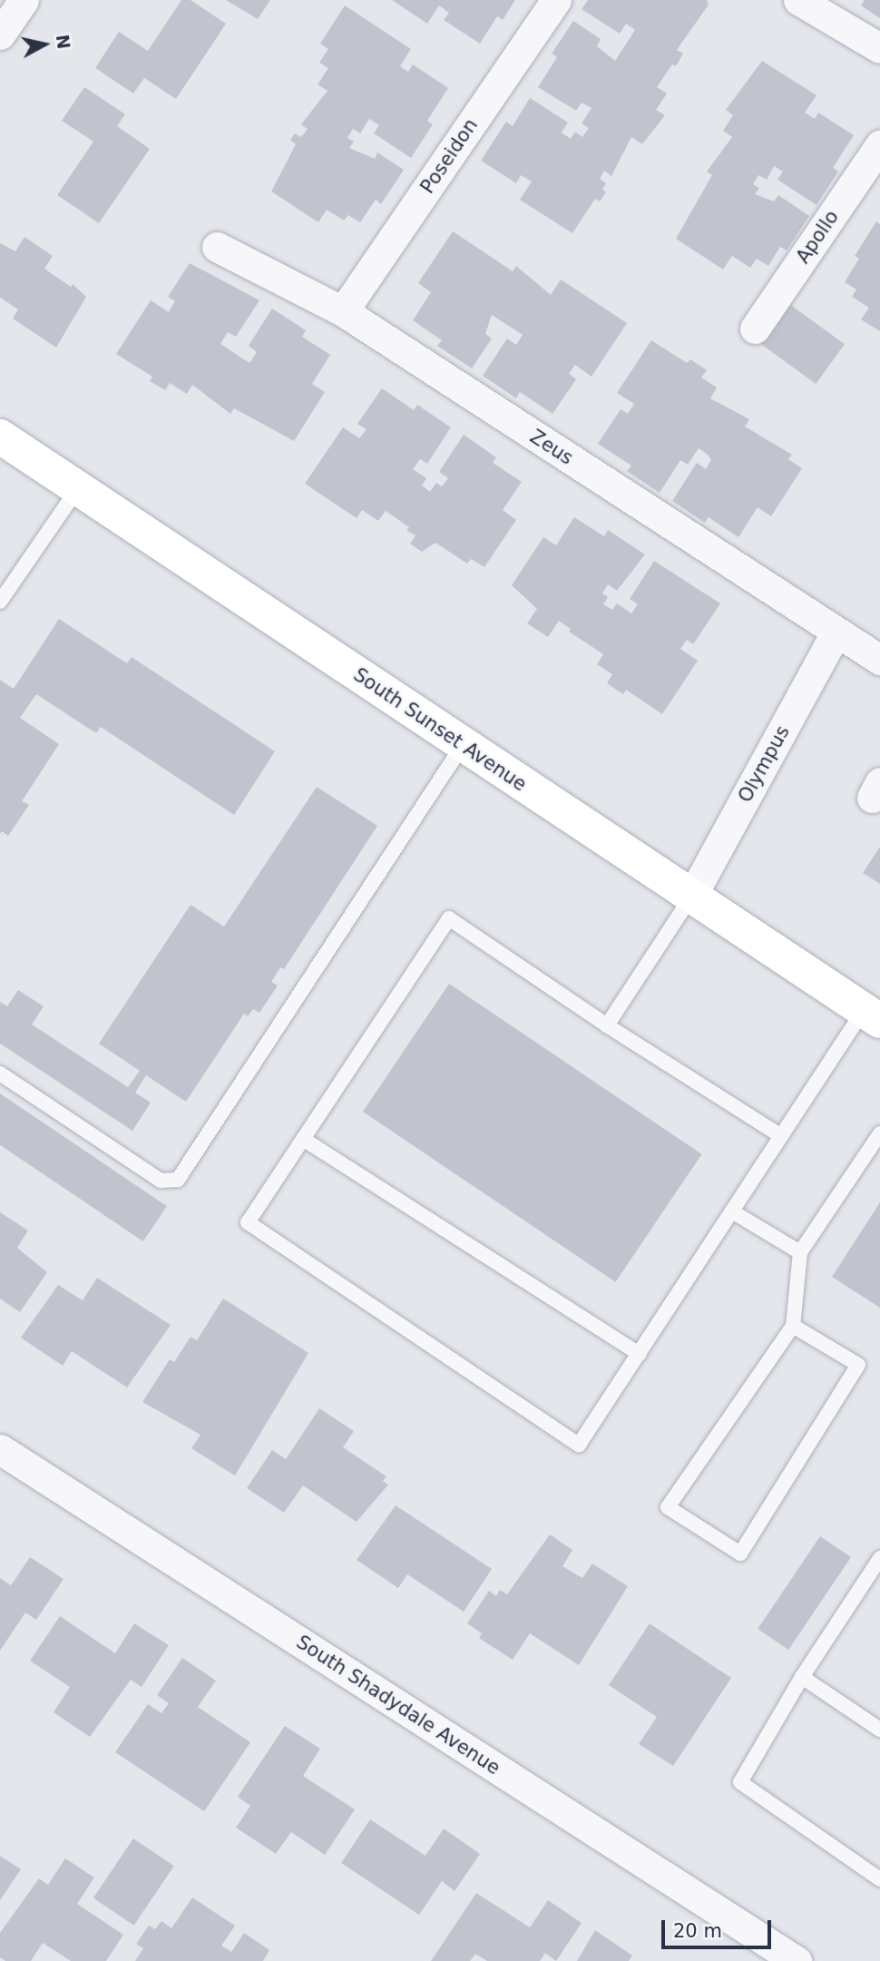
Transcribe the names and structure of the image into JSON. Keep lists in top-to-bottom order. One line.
{"streets":{"main road":["South Sunset Avenue"],"street":["Poseidon","Apollo","Zeus","Olympus","South Shadydale Avenue"]},"crossings":[["Poseidon","Zeus"],["Zeus","Olympus"],["South Sunset Avenue","Olympus"]],"scale_bar":"20 m","north":"right"}
